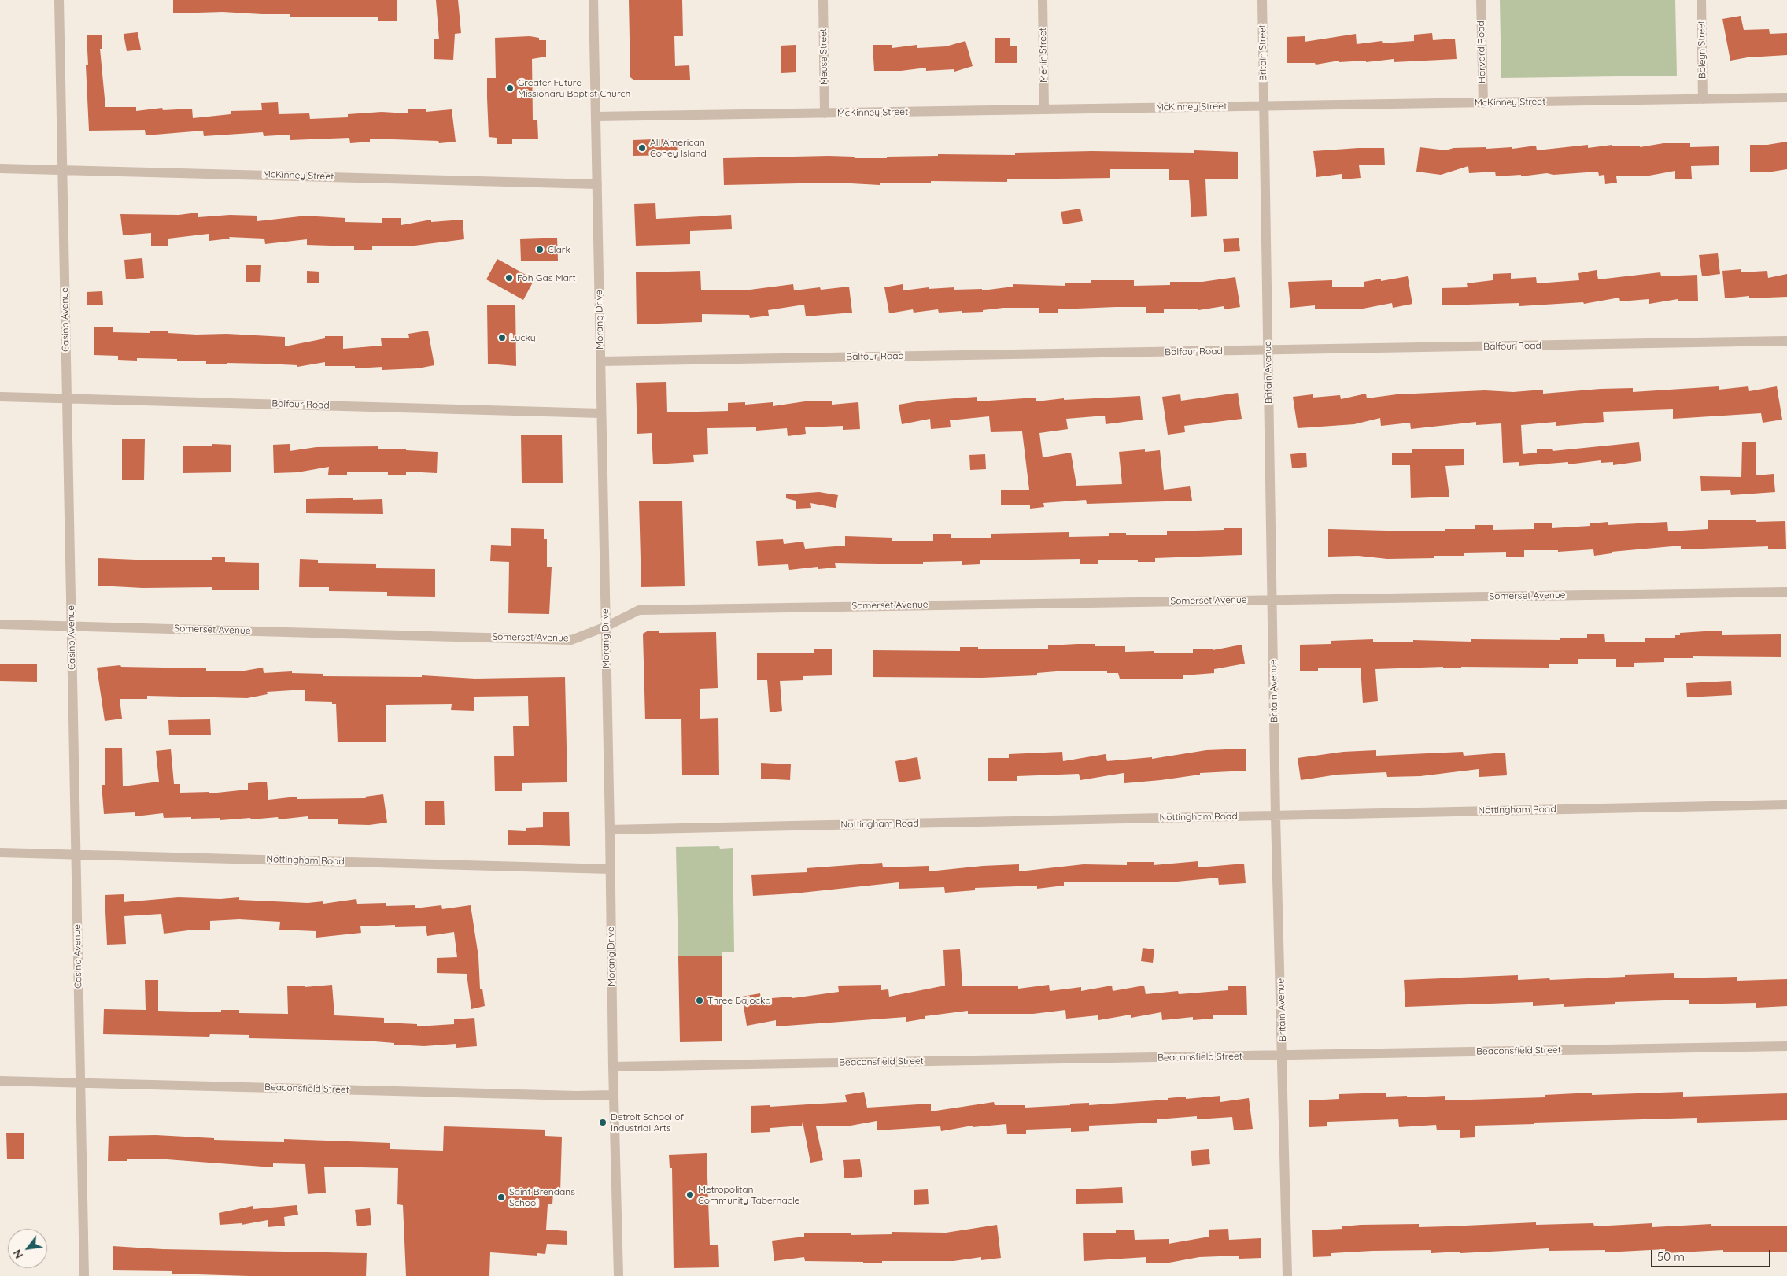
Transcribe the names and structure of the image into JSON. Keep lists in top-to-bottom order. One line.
{"streets":{"street":["Boleyn Street","Harvard Road","Britain Street","Merlin Street","Meuse Street","McKinney Street","Casino Avenue","Morang Drive","Balfour Road","Britain Avenue","Somerset Avenue","Nottingham Road","Beaconsfield Street"]},"crossings":[["Boleyn Street","McKinney Street"],["Harvard Road","McKinney Street"],["Britain Street","McKinney Street"],["Britain Street","Britain Avenue"],["Merlin Street","McKinney Street"],["Meuse Street","McKinney Street"],["McKinney Street","Casino Avenue"],["McKinney Street","Morang Drive"],["McKinney Street","Britain Avenue"],["Casino Avenue","Balfour Road"],["Casino Avenue","Somerset Avenue"],["Casino Avenue","Nottingham Road"],["Casino Avenue","Beaconsfield Street"],["Morang Drive","Balfour Road"],["Morang Drive","Somerset Avenue"],["Morang Drive","Nottingham Road"],["Morang Drive","Beaconsfield Street"],["Balfour Road","Britain Avenue"],["Britain Avenue","Somerset Avenue"],["Britain Avenue","Nottingham Road"],["Britain Avenue","Beaconsfield Street"]],"places":["Greater Future Missionary Baptist Church","All American Coney Island","Clark","Foh Gas Mart","Lucky","Three Bajocka","Detroit School of Industrial Arts","Metropolitan Community Tabernacle","Saint Brendans School"],"scale_bar":"50 m","north":"bottom left"}
